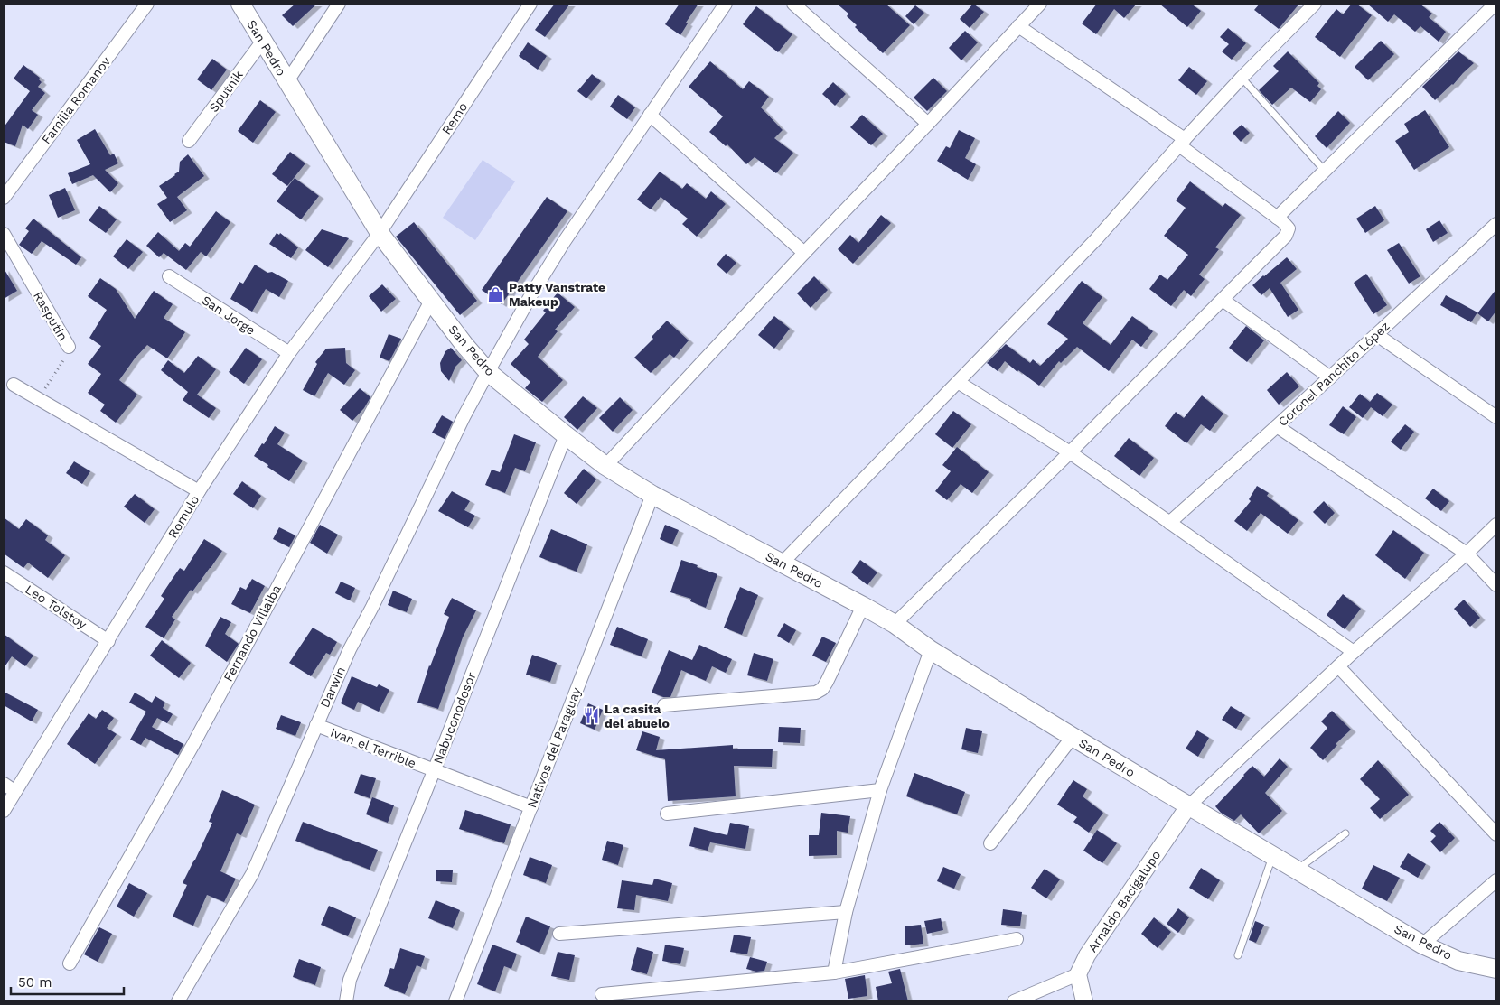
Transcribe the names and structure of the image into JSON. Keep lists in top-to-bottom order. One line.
{"streets":{"main road":["San Pedro"],"street":["Sputnik","Familia Romanov","Remo","San Jorge","Rasputin","Coronel Panchito López","Romulo","Leo Tolstoy","Fernando Villalba","Darwin","Nabuconodosor","Ivan el Terrible","Nativos del Paraguay","Arnaldo Bacigalupo"]},"crossings":[["San Pedro","Sputnik"],["San Pedro","Remo"],["San Pedro","Romulo"],["San Pedro","Fernando Villalba"],["San Pedro","Darwin"],["San Pedro","Nabuconodosor"],["San Pedro","Nativos del Paraguay"],["San Pedro","Arnaldo Bacigalupo"],["Remo","Romulo"],["San Jorge","Romulo"],["Romulo","Leo Tolstoy"],["Darwin","Ivan el Terrible"],["Nabuconodosor","Ivan el Terrible"],["Ivan el Terrible","Nativos del Paraguay"]],"places":{"shop":["Patty Vanstrate Makeup"],"restaurant":["La casita del abuelo"]},"scale_bar":"50 m"}
